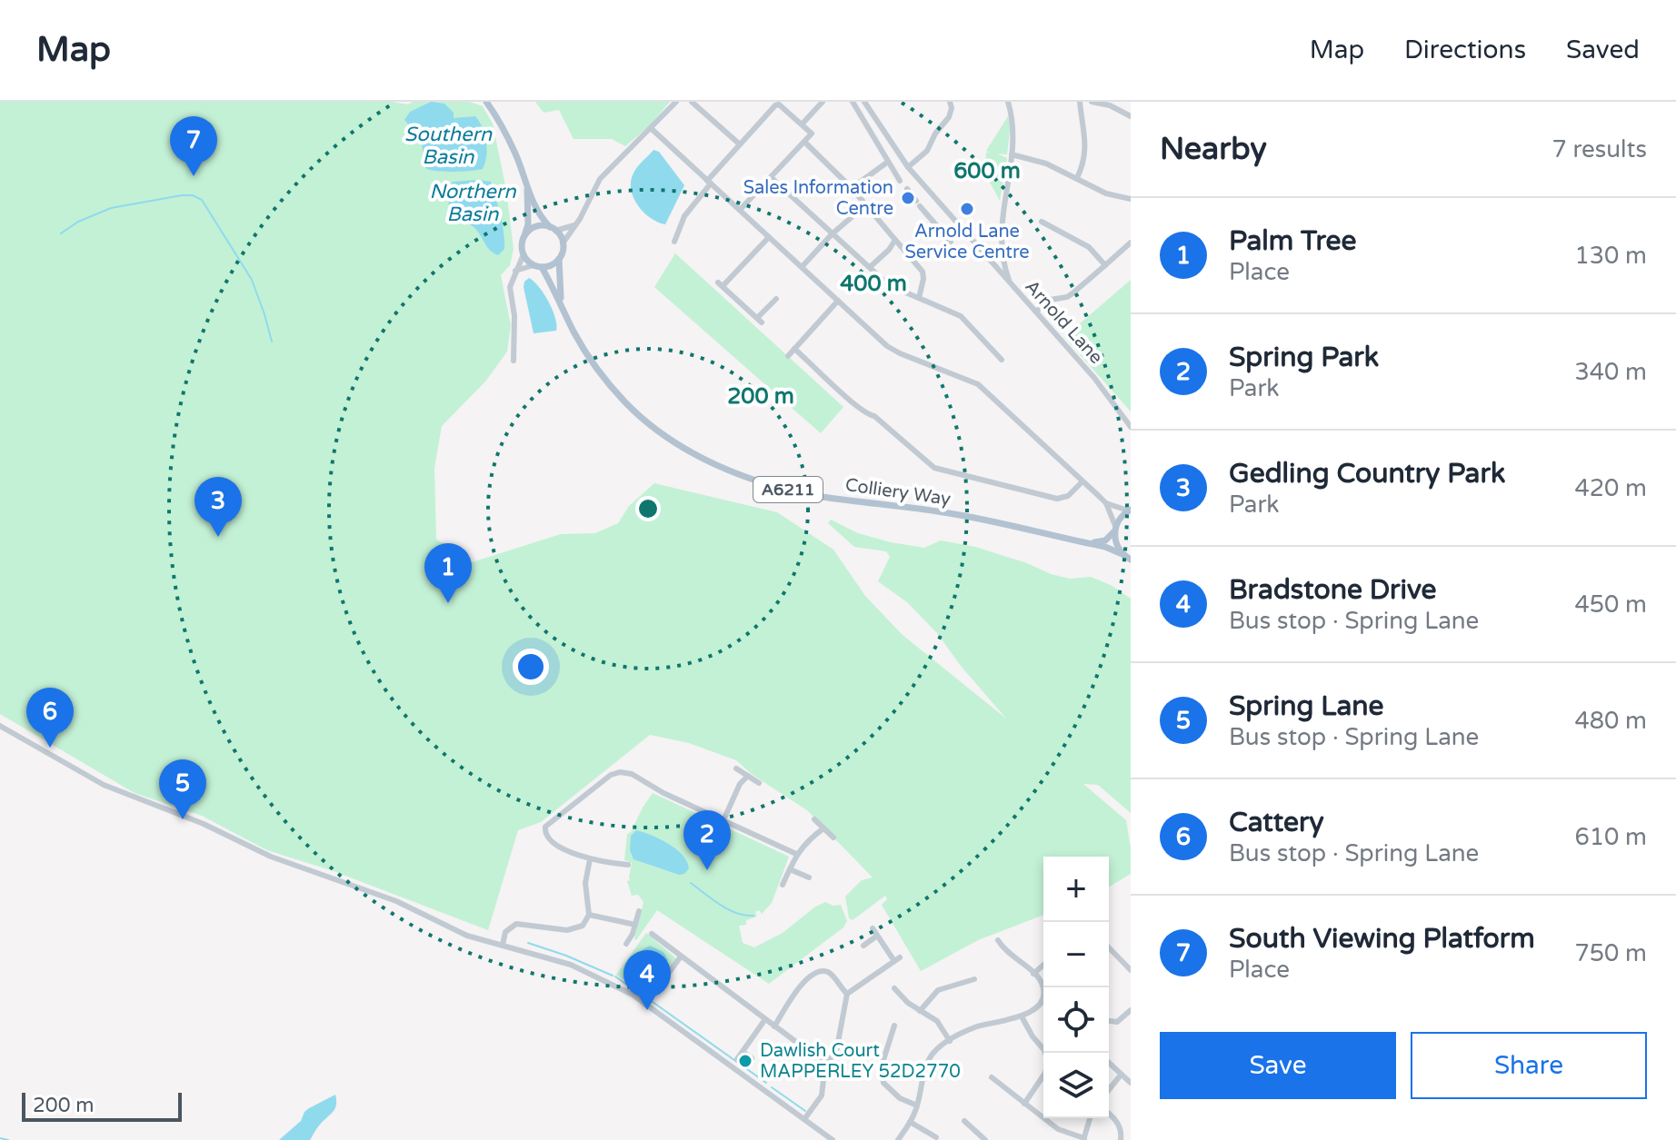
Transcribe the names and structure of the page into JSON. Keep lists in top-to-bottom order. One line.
{"streets":{"main road":["A6211","Colliery Way"],"street":["Arnold Lane"]},"water":["Southern Basin","Northern Basin"],"places":["Sales Information Centre","Arnold Lane Service Centre","Dawlish Court MAPPERLEY 52D2770"],"scale_bar":"200 m","page":{"header":"Map","nav":["Map","Directions","Saved"],"heading":["Nearby","7 results"],"pins":["7","3","1","6","5","2","4"],"list":[{"mark":"1","name":"Palm Tree","note":"Place","value":"130 m"},{"mark":"2","name":"Spring Park","note":"Park","value":"340 m"},{"mark":"3","name":"Gedling Country Park","note":"Park","value":"420 m"},{"mark":"4","name":"Bradstone Drive","note":"Bus stop · Spring Lane","value":"450 m"},{"mark":"5","name":"Spring Lane","note":"Bus stop · Spring Lane","value":"480 m"},{"mark":"6","name":"Cattery","note":"Bus stop · Spring Lane","value":"610 m"},{"mark":"7","name":"South Viewing Platform","note":"Place","value":"750 m"}],"map_buttons":["+","−"],"buttons":["Save","Share"],"scale":"200 m"},"rings":["600 m","400 m","200 m"]}
